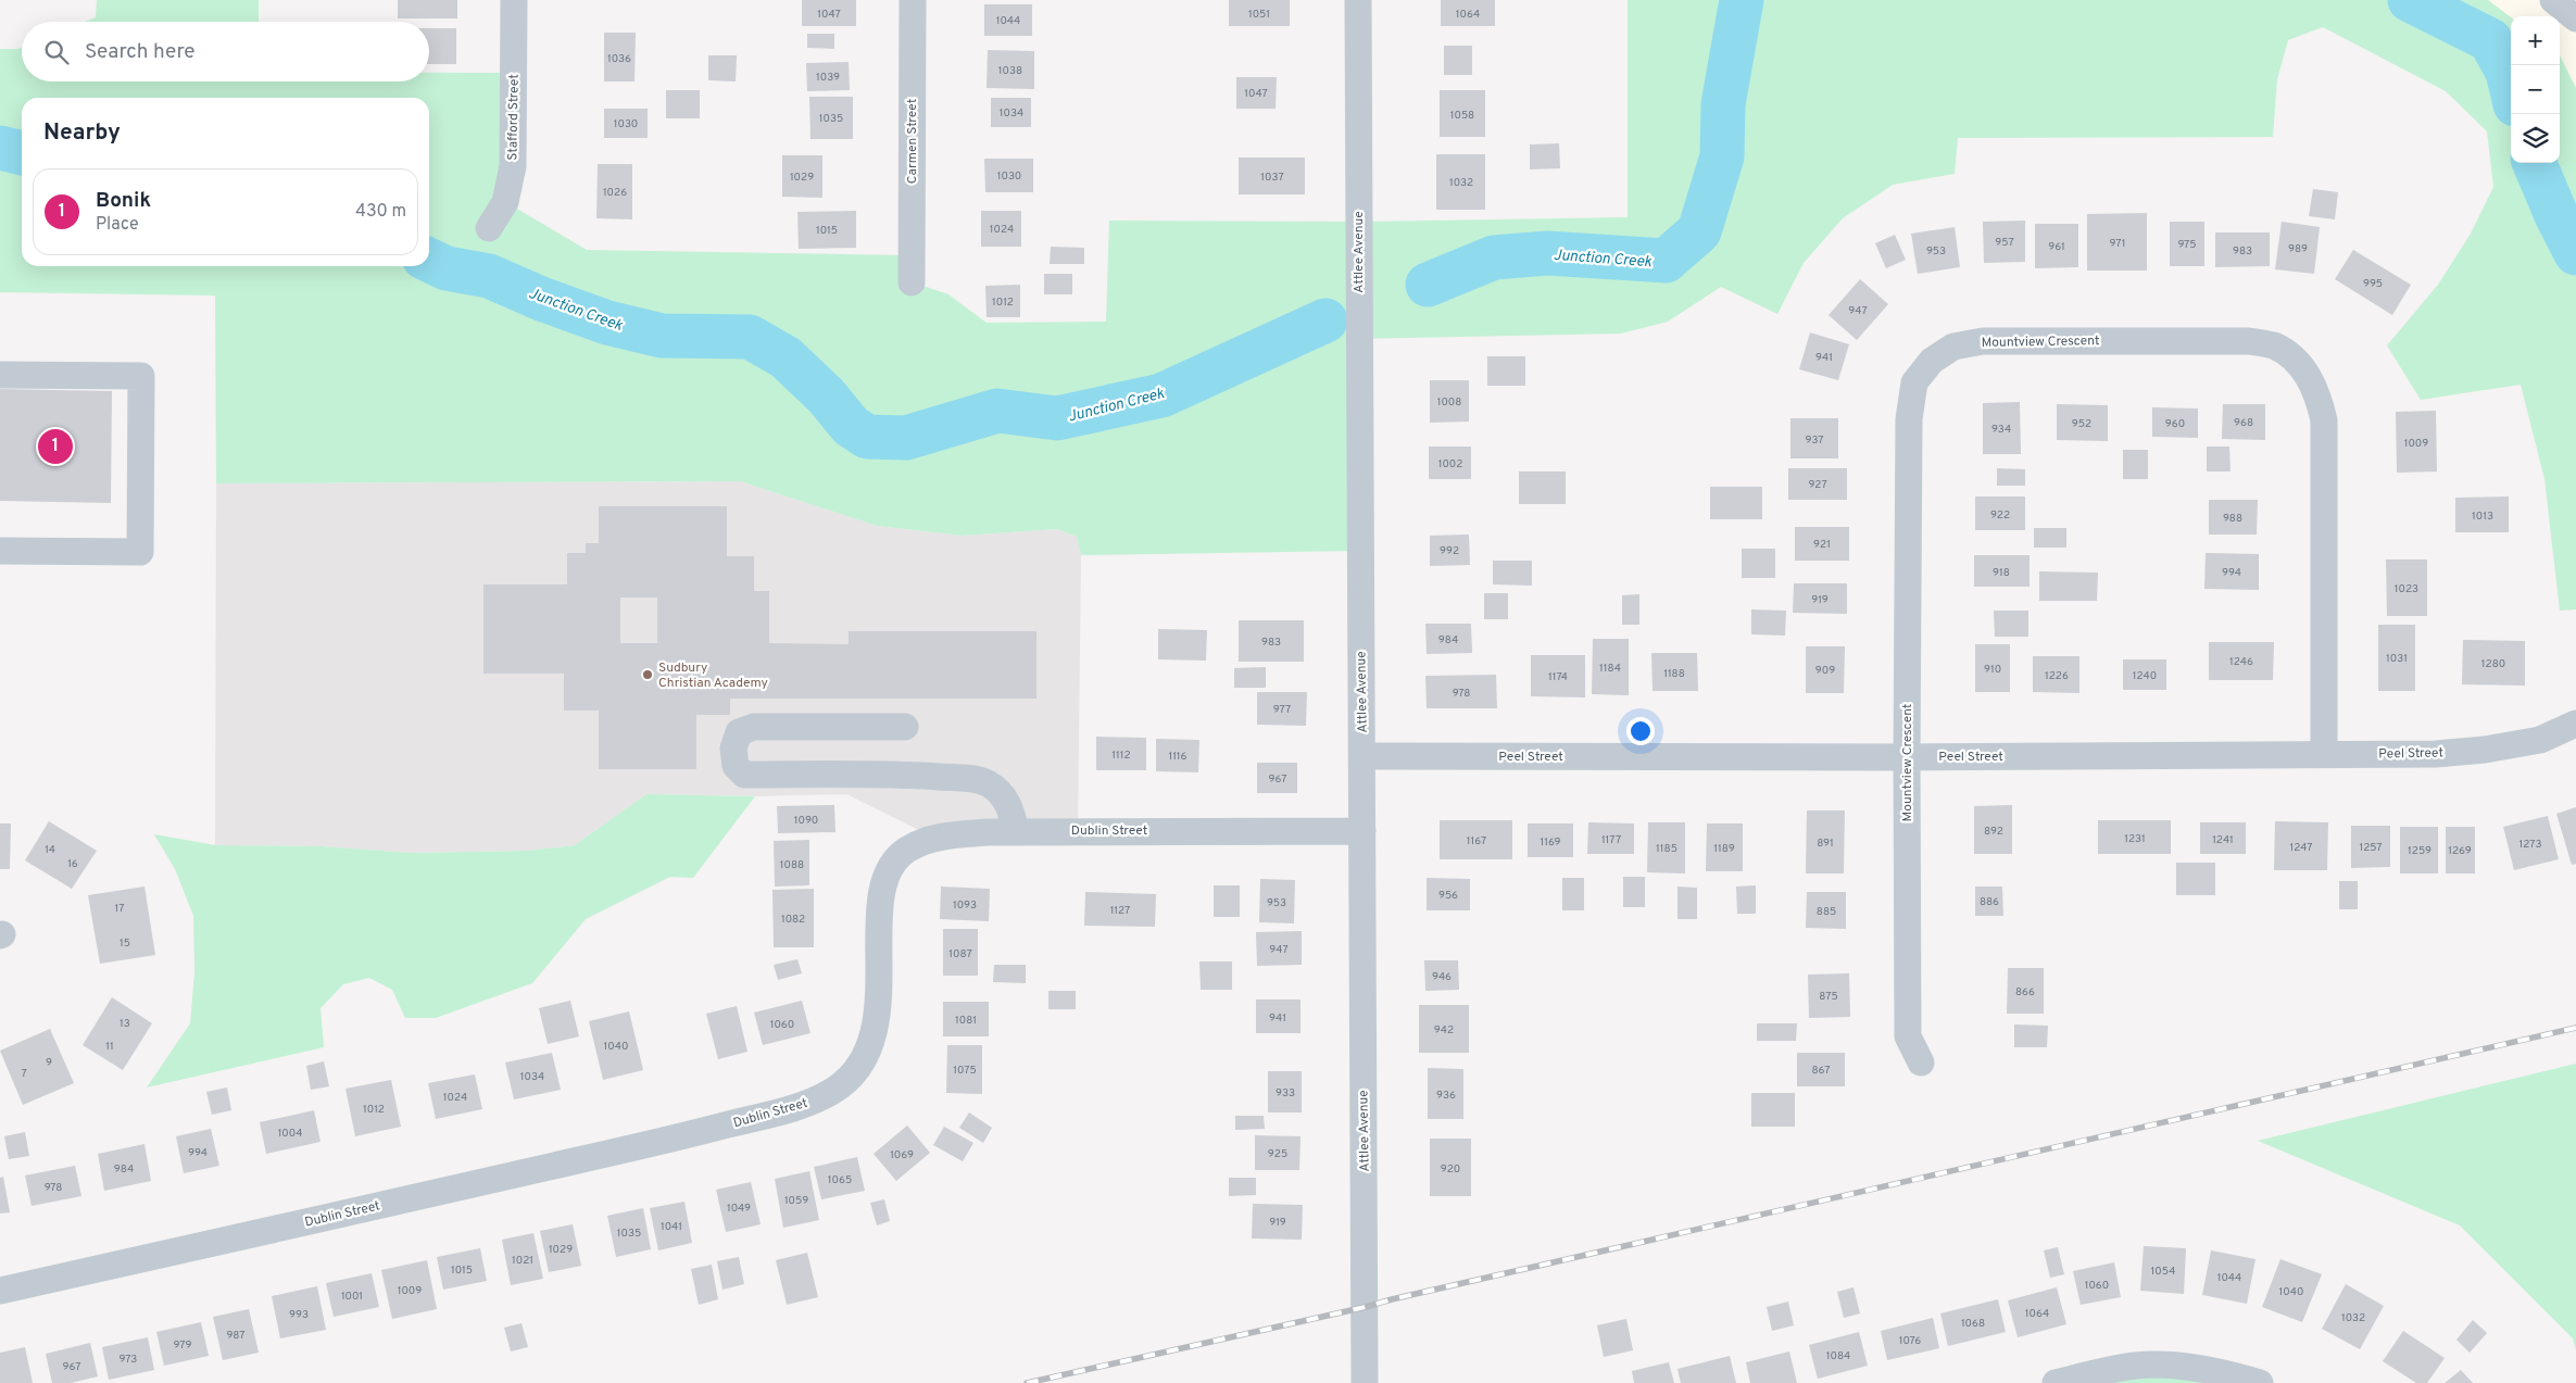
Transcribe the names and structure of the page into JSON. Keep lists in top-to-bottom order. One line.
{"streets":{"street":["Stafford Street","Carmen Street","Attlee Avenue","Mountview Crescent","Peel Street","Dublin Street"]},"crossings":[["Attlee Avenue","Peel Street"],["Attlee Avenue","Dublin Street"],["Mountview Crescent","Peel Street"]],"water":["Junction Creek"],"places":["Sudbury Christian Academy"],"house_numbers":["1047","1051","1064","1044","1036","1038","1039","1047","1034","1058","1035","1030","1030","1029","1037","1032","1026","1024","1015","957","971","975","961","989","953","983","995","1012","947","941","1008","968","952","960","934","937","1009","1002","927","922","1013","988","921","992","918","994","1023","919","984","983","1031","1246","1280","1184","910","909","1188","1226","1240","1174","978","977","1112","1116","967","1090","892","1231","1177","1241","1167","1169","891","1273","1247","1257","1185","1189","14","1259","1269","16","1088","956","886","953","1093","17","1127","885","1082","15","947","1087","946","866","875","941","1081","13","1060","942","11","1040","9","1075","867","7","1034","933","936","1024","1012","1004","994","925","1069","984","920","1065","978","1059","1049","919","1041","1035","1029","1021","1015","1054","1044","1060","1009","1040","1001","1064","993","1032","1068","987","1076","979","1084","973","967"],"page":{"map_buttons":["+","−"],"search":"Search here","heading":"Nearby","list":[{"mark":"1","name":"Bonik","note":"Place","value":"430 m"}],"pins":"1"}}
